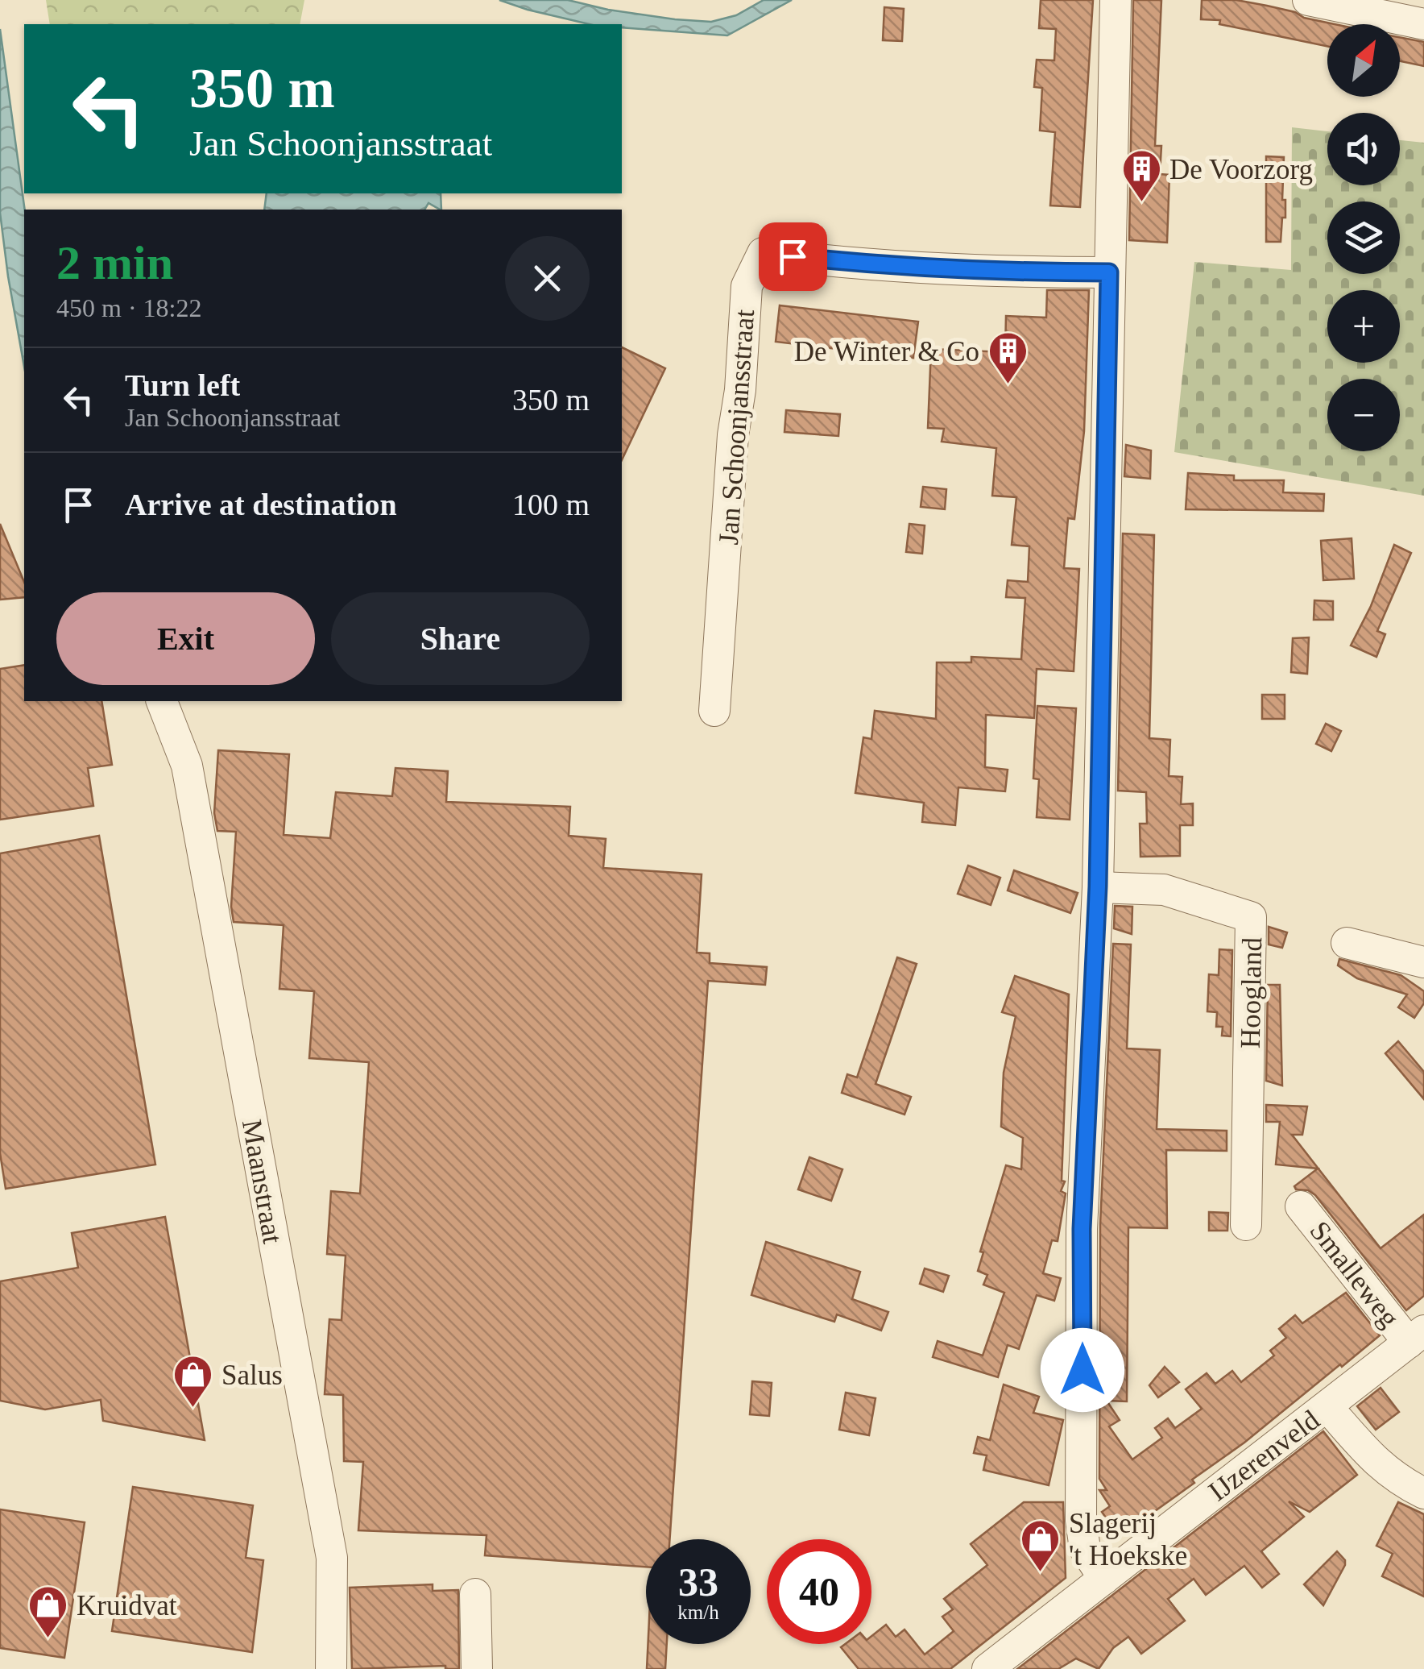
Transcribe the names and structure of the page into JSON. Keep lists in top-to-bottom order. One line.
{"streets":{"street":["Jan Schoonjansstraat","Hoogland","Maanstraat","Smalleweg","IJzerenveld"]},"crossings":[["Smalleweg","IJzerenveld"]],"places":{"building":["De Voorzorg","De Winter & Co"],"shop":["Salus","Slagerij 't Hoekske","Kruidvat"]},"north":"top right","page":{"map_buttons":["+","−"],"turn":["350 m","Jan Schoonjansstraat"],"heading":["2 min","450 m · 18:22"],"list":[{"name":"Turn left","note":"Jan Schoonjansstraat","value":"350 m"},{"name":"Arrive at destination","value":"100 m"}],"buttons":["Exit","Share"],"speed":"33 km/h","limit":"40"}}
